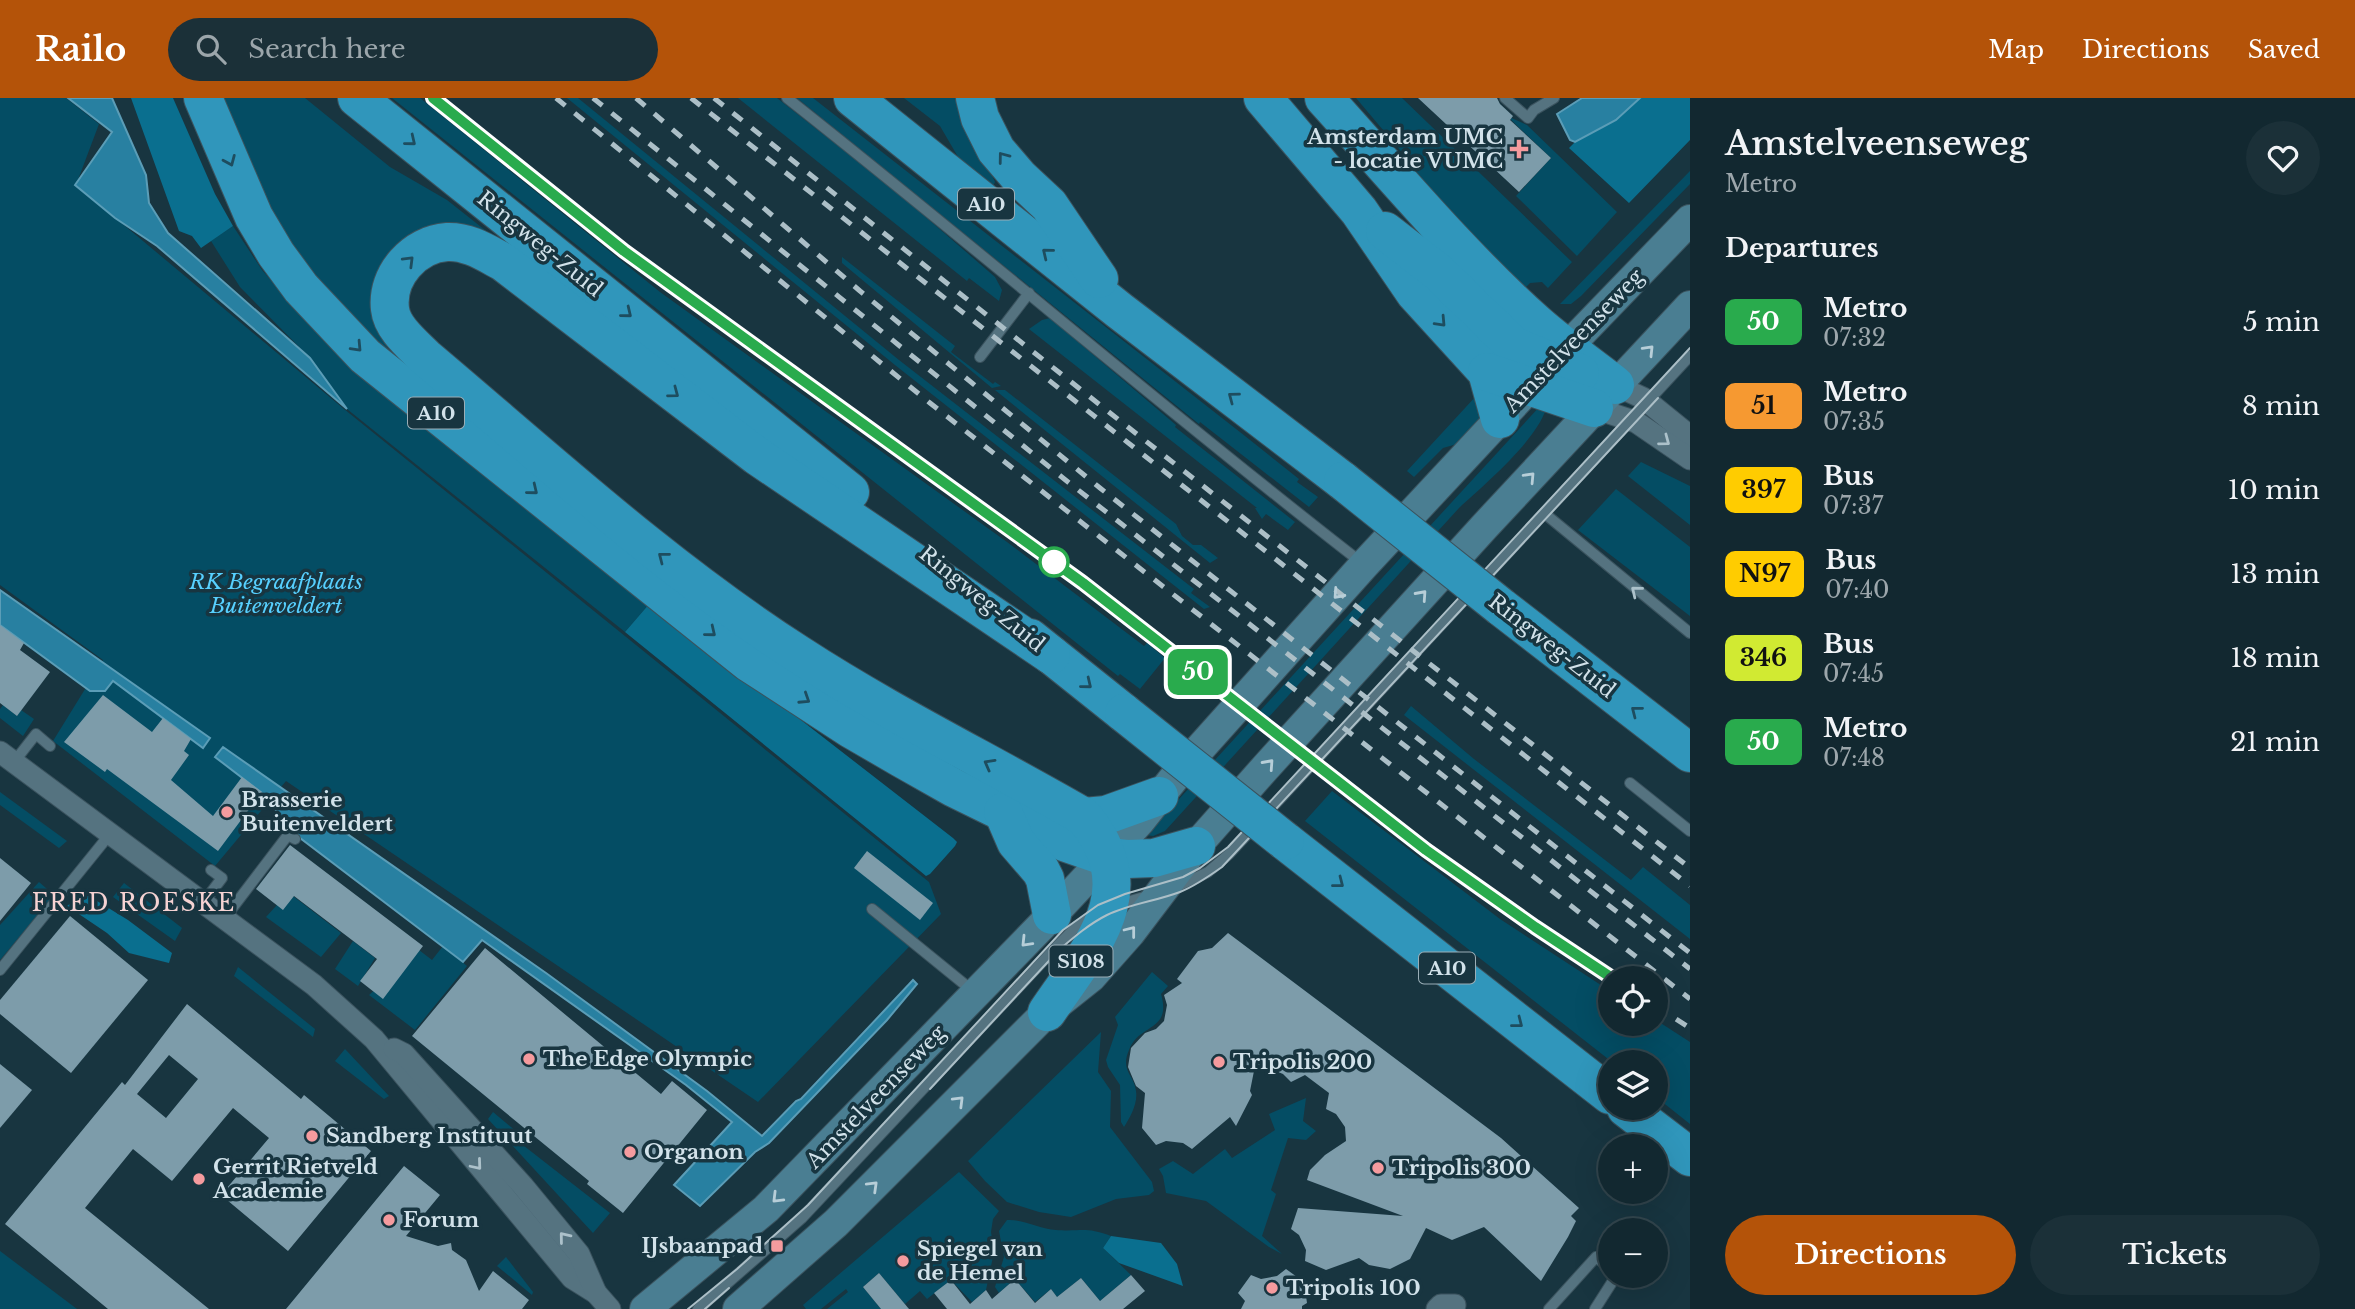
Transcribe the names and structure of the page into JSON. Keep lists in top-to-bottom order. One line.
{"streets":{"highway":["A10","Ringweg-Zuid","S108"],"main road":["Amstelveenseweg"]},"crossings":[["A10","Ringweg-Zuid"],["A10","Amstelveenseweg"],["A10","S108"],["Amstelveenseweg","S108"]],"districts":["FRED ROESKE"],"parks":["RK Begraafplaats Buitenveldert"],"places":{"health":["Amsterdam UMC - locatie VUMC"],"other":["Brasserie Buitenveldert","The Edge Olympic","Tripolis 200","Sandberg Instituut","Organon","Tripolis 300","Gerrit Rietveld Academie","Forum","Spiegel van de Hemel","Tripolis 100"],"transit":["IJsbaanpad"]},"lines":["metro line 50"],"page":{"header":"Railo","search":"Search here","nav":["Map","Directions","Saved"],"on_map":"50","heading":[["Amstelveenseweg","Metro"],"Departures"],"list":[{"mark":"50","name":"Metro","note":"07:32","value":"5 min"},{"mark":"51","name":"Metro","note":"07:35","value":"8 min"},{"mark":"397","name":"Bus","note":"07:37","value":"10 min"},{"mark":"N97","name":"Bus","note":"07:40","value":"13 min"},{"mark":"346","name":"Bus","note":"07:45","value":"18 min"},{"mark":"50","name":"Metro","note":"07:48","value":"21 min"}],"map_buttons":["+","−"],"buttons":["Directions","Tickets"]}}
